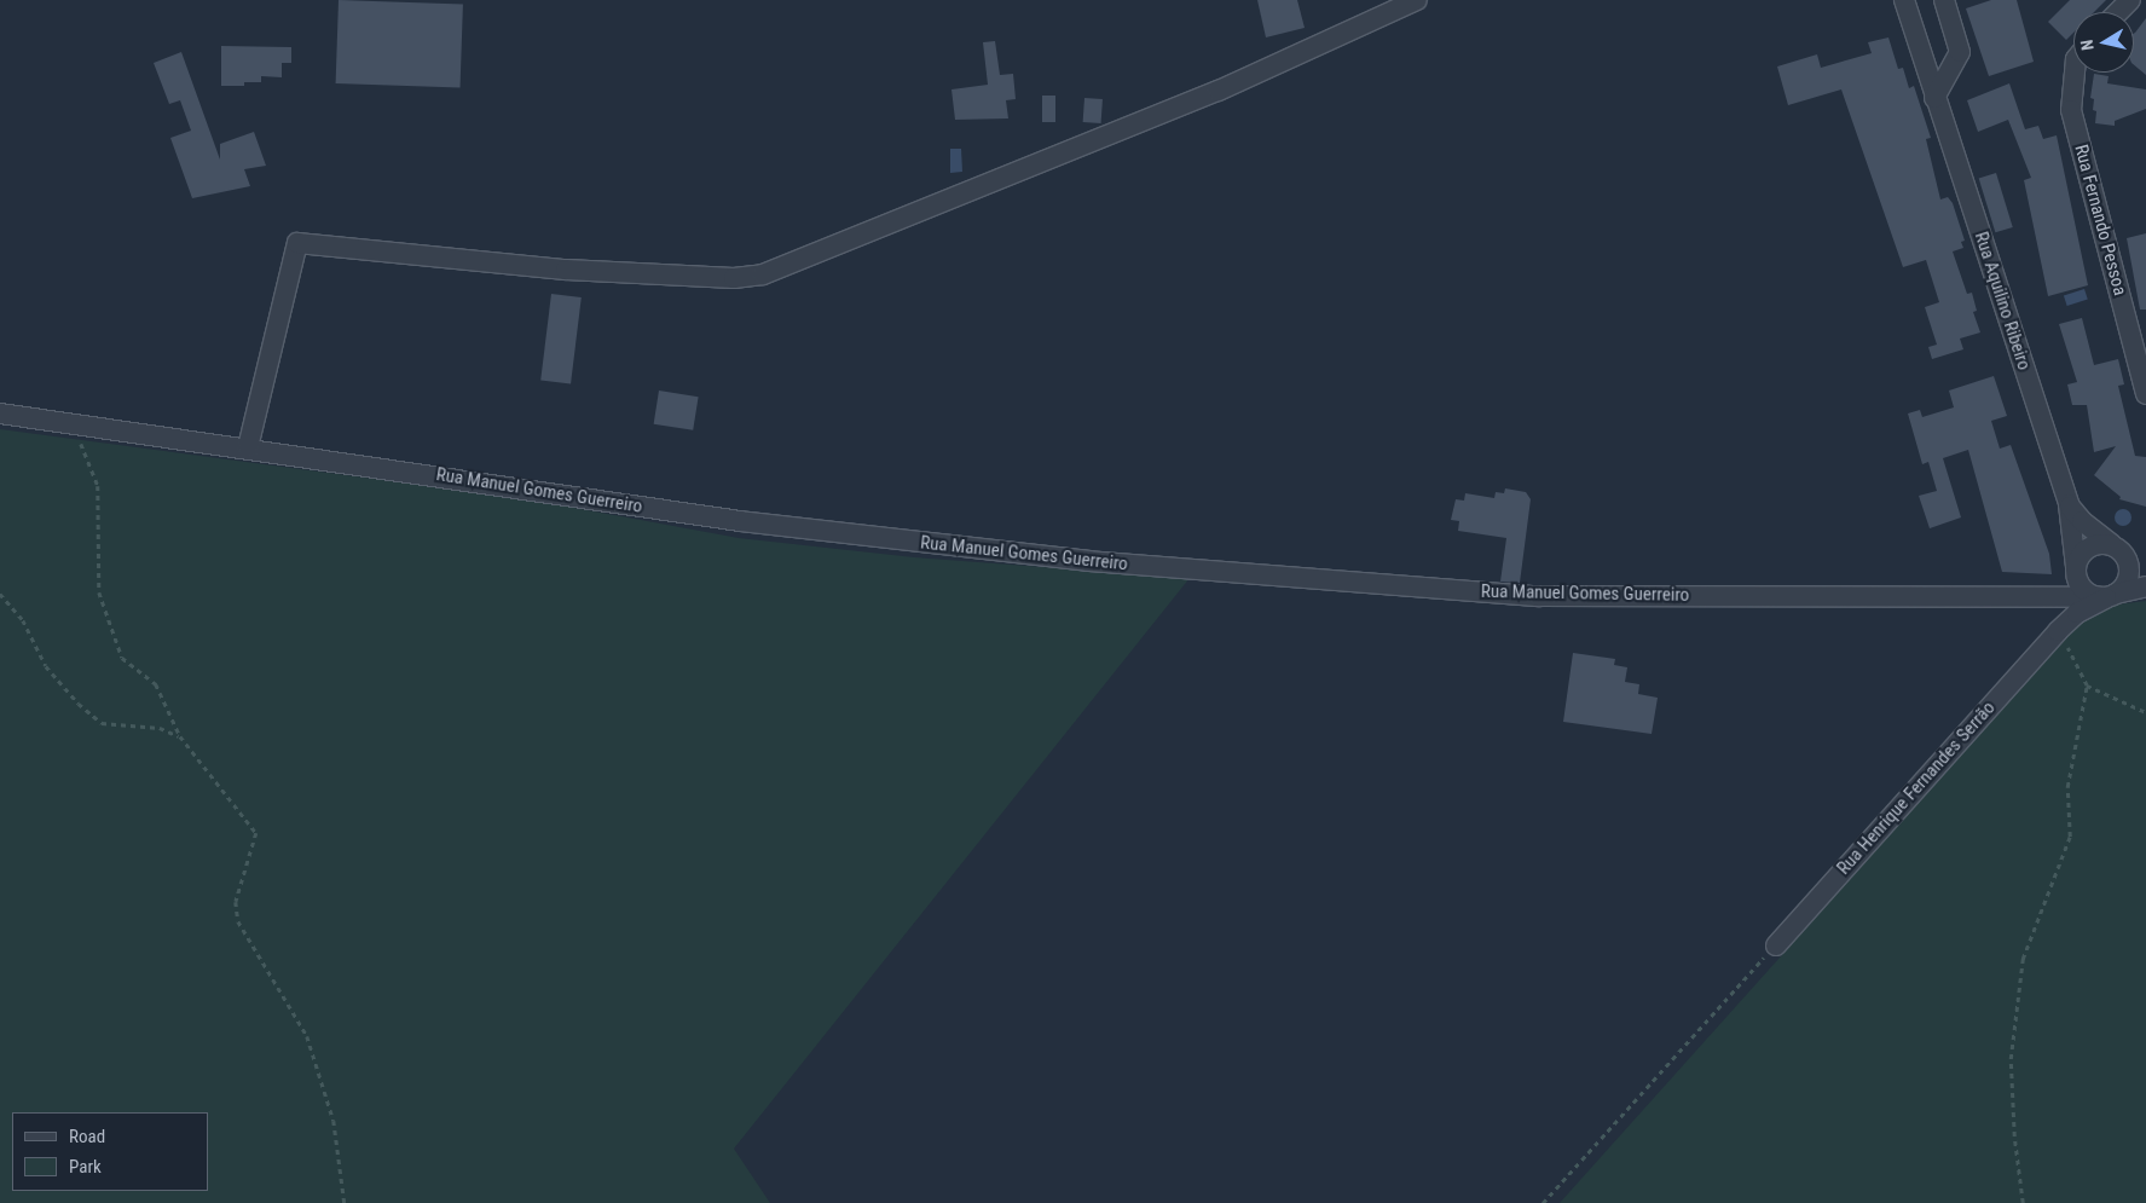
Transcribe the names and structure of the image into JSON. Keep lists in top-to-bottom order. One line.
{"streets":{"street":["Rua Fernando Pessoa","Rua Aquilino Ribeiro","Rua Manuel Gomes Guerreiro","Rua Henrique Fernandes Serrão"]},"legend":["Road","Park"],"north":"left"}
